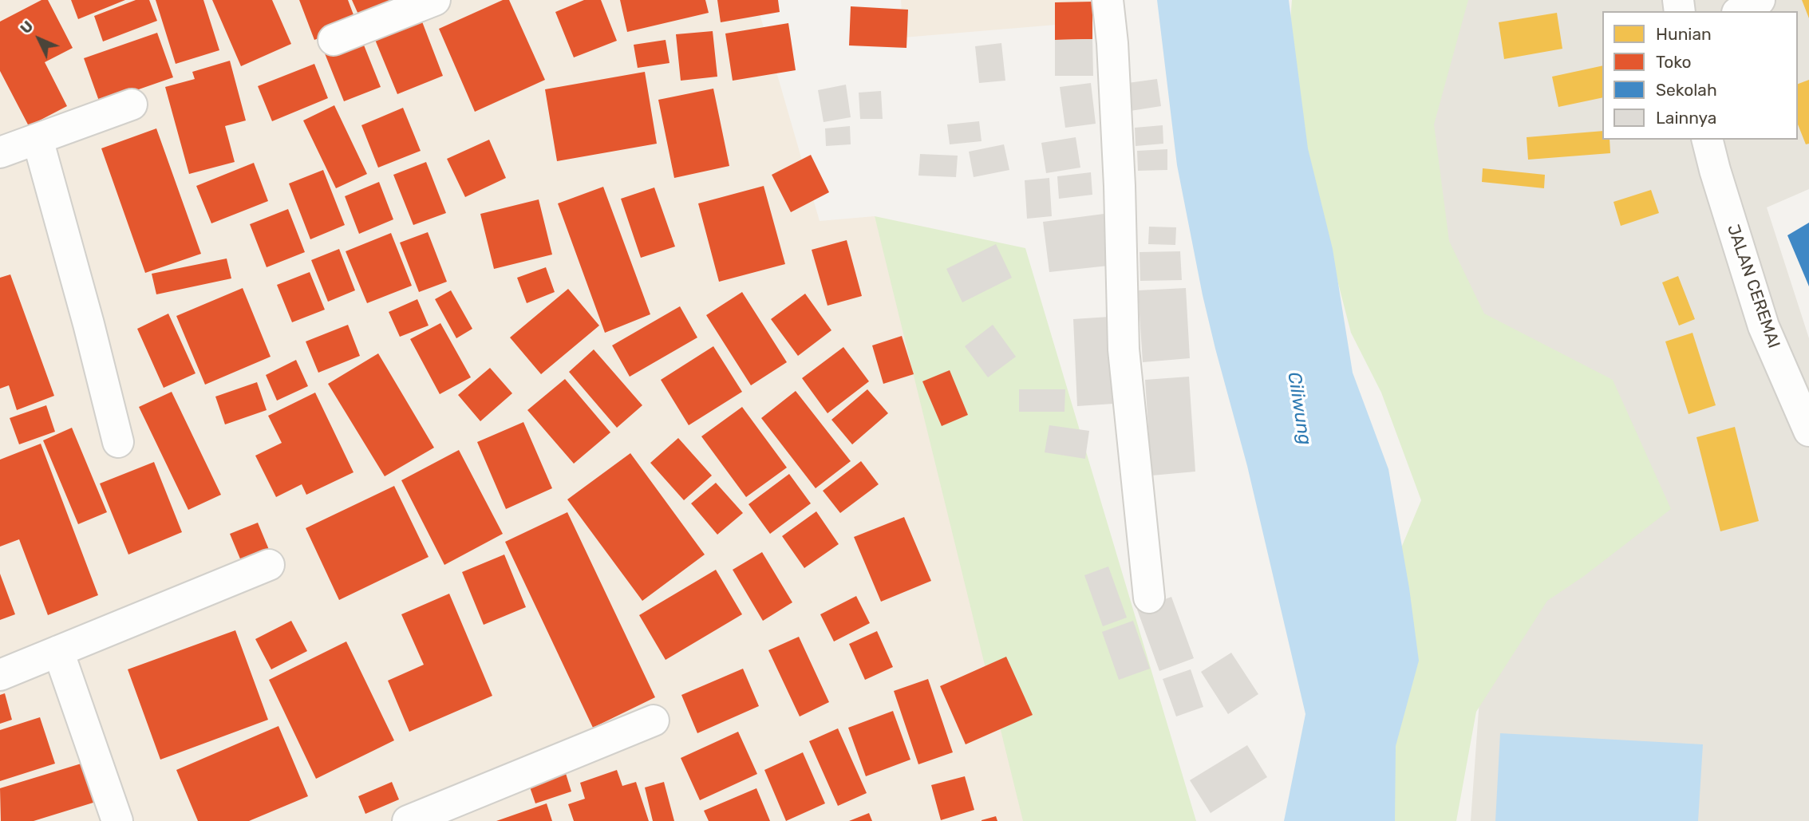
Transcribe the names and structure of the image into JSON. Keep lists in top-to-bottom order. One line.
{"streets":{"street":["JALAN CEREMAI"]},"water":["Ciliwung"],"legend":["Hunian","Toko","Sekolah","Lainnya"],"north":"top left"}
